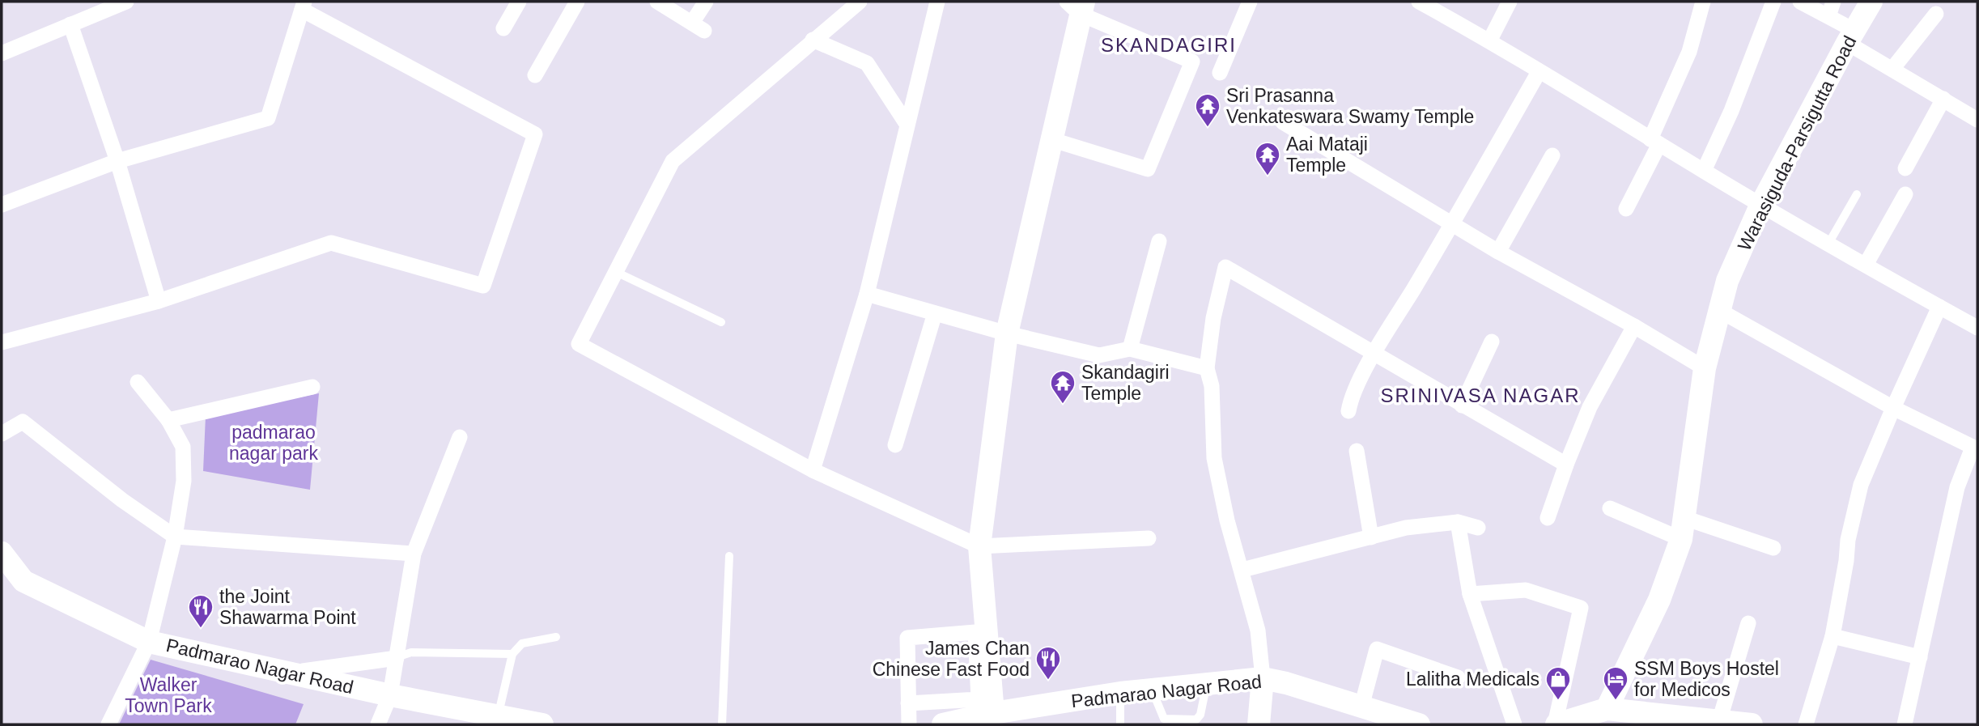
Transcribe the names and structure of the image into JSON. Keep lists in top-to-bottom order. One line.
{"streets":{"street":["Warasiguda-Parsigutta Road","Padmarao Nagar Road"]},"districts":["SKANDAGIRI","SRINIVASA NAGAR"],"parks":["padmarao nagar park","Walker Town Park"],"places":{"temple":["Sri Prasanna Venkateswara Swamy Temple","Aai Mataji Temple","Skandagiri Temple"],"restaurant":["the Joint Shawarma Point","James Chan Chinese Fast Food"],"shop":["Lalitha Medicals"],"hotel":["SSM Boys Hostel for Medicos"]}}
